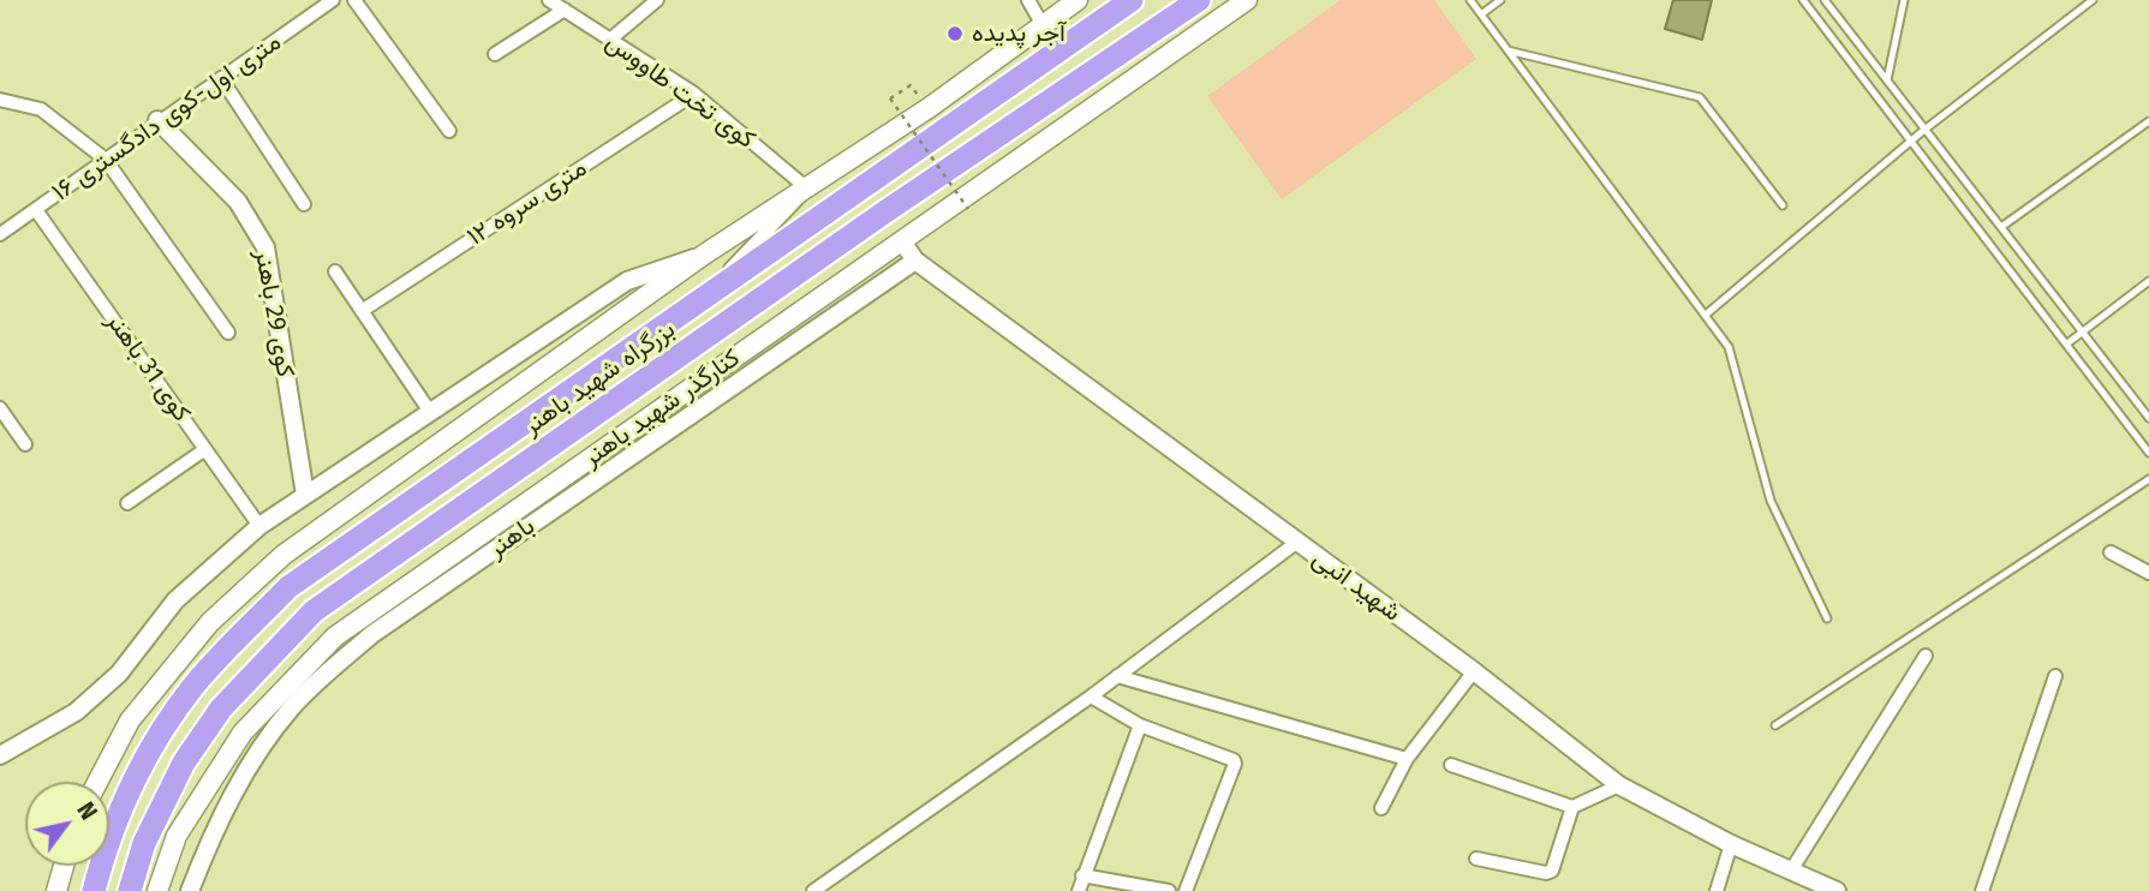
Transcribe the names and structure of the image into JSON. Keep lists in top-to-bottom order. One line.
{"streets":{"highway":["بزرگراه شهید باهنر"],"main road":["کنارگذر شهید باهنر"],"street":["کوی تخت طاووس","۱۶ متری اول-کوی دادگستری","۱۲ متری سروه","کوی 29 باهنر","کوی 31 باهنر","باهنر","شهید انبی"]},"crossings":[["کوی تخت طاووس","۱۲ متری سروه"],["۱۶ متری اول-کوی دادگستری","کوی 29 باهنر"],["۱۶ متری اول-کوی دادگستری","کوی 31 باهنر"],["کنارگذر شهید باهنر","شهید انبی"],["باهنر","شهید انبی"]],"places":["آجر پدیده"],"north":"top right"}
